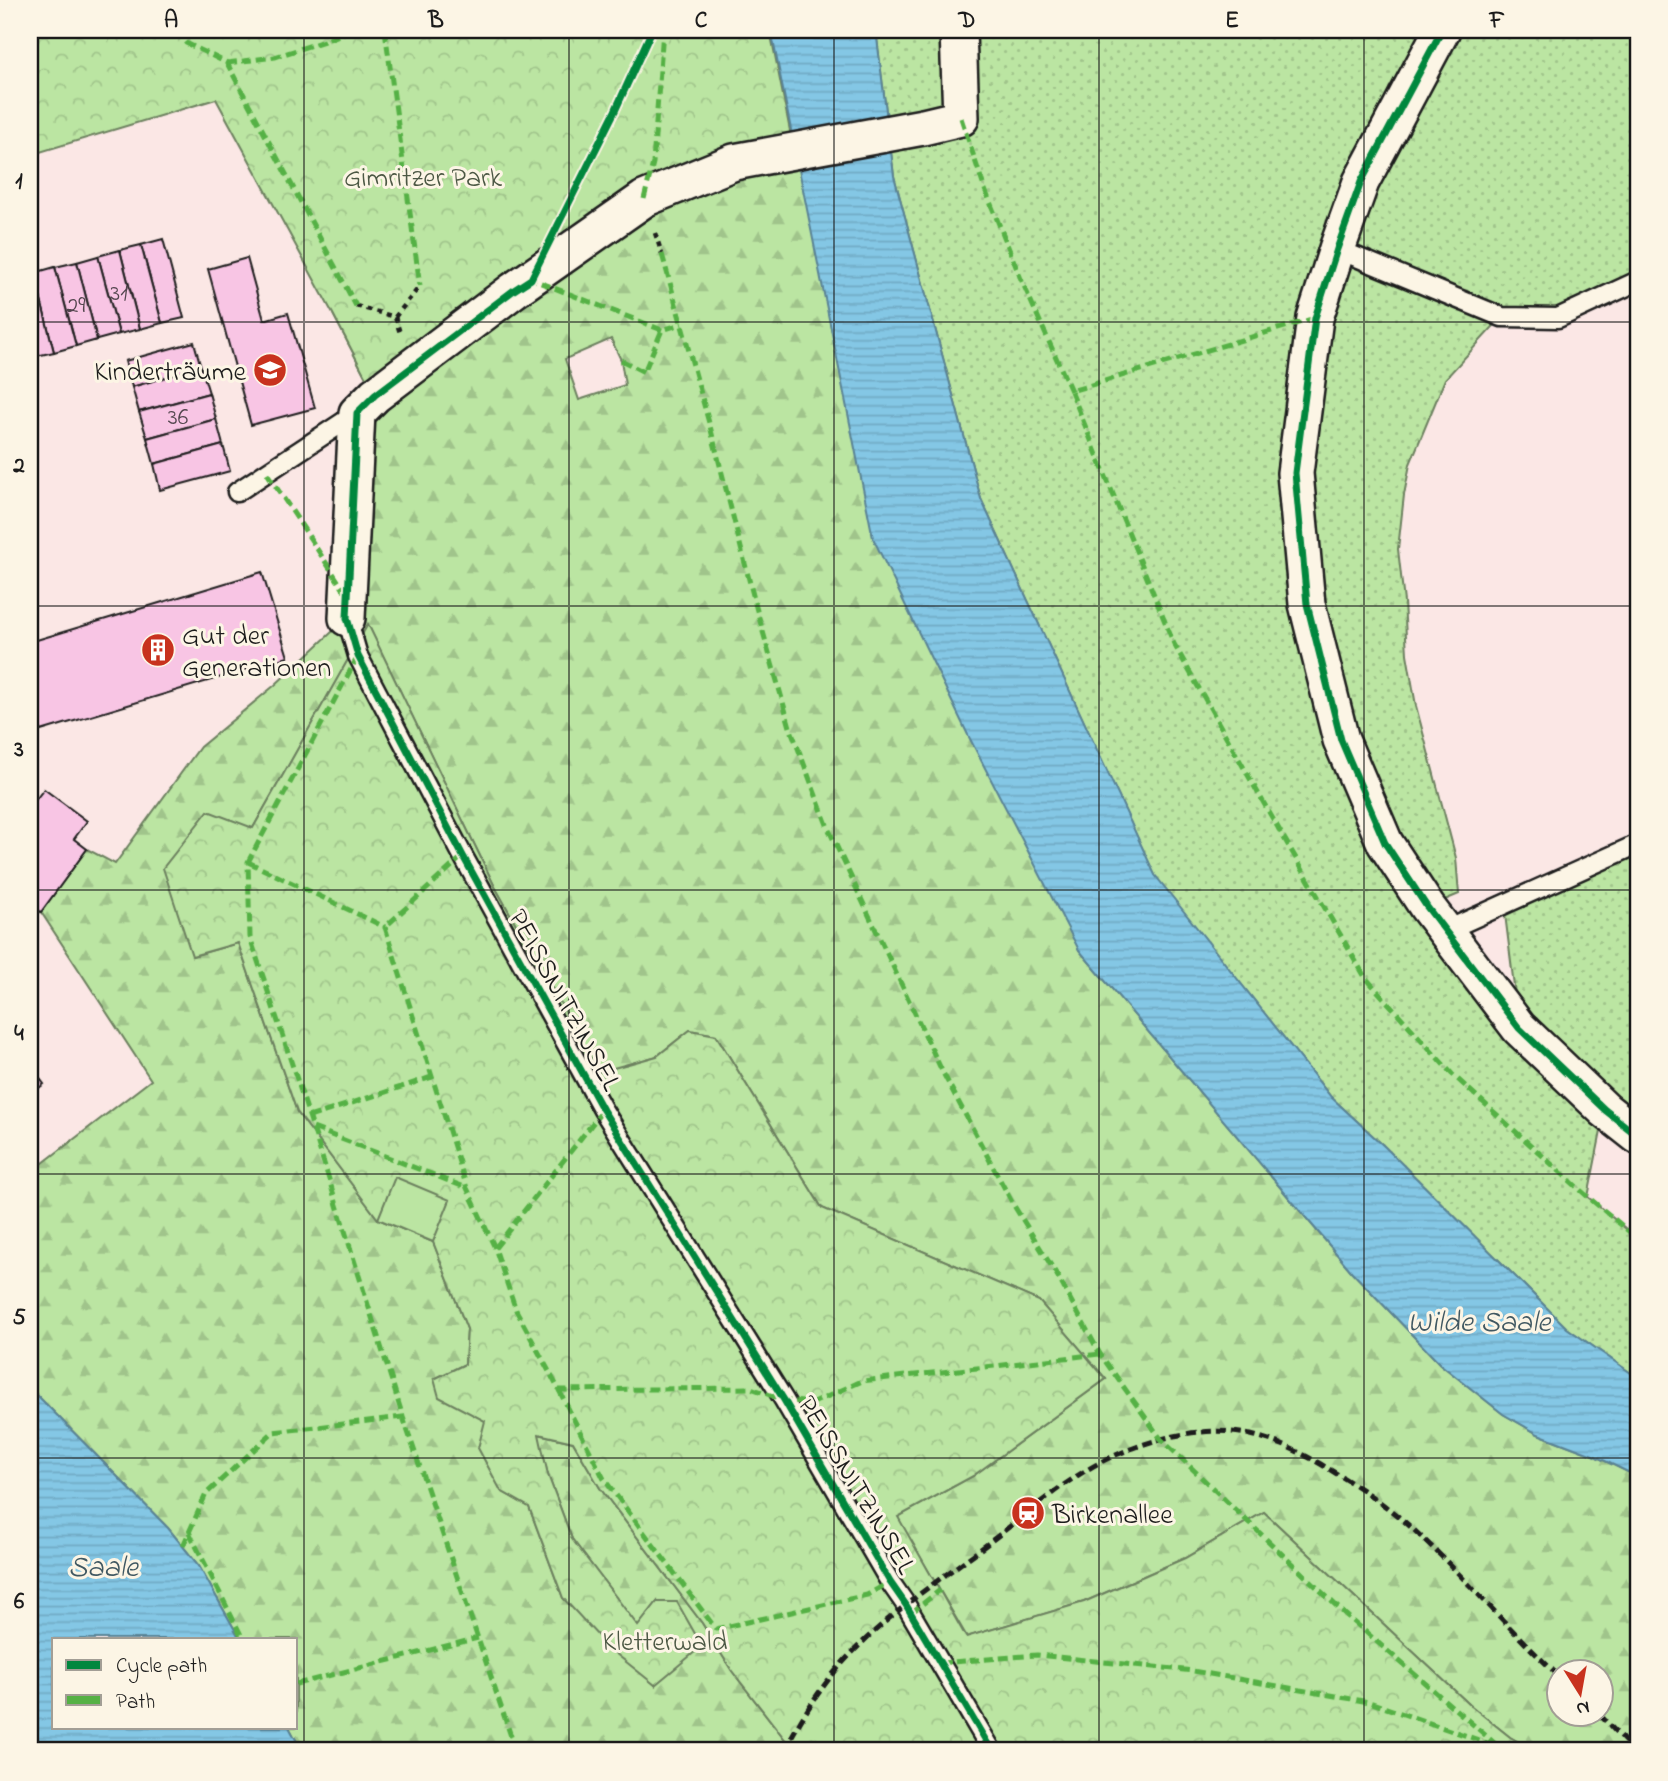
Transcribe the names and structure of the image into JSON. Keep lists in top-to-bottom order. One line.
{"streets":{"street":["PEISSNITZINSEL"]},"water":["Wilde Saale","Saale"],"parks":["Gimritzer Park","Kletterwald"],"places":{"school or university":["Kinderträume"],"building":["Gut der Generationen"],"station":["Birkenallee"]},"house_numbers":["31","29","36"],"legend":["Cycle path","Path"],"north":"bottom","grid":{"columns":["A","B","C","D","E","F"],"rows":["1","2","3","4","5","6"]}}
